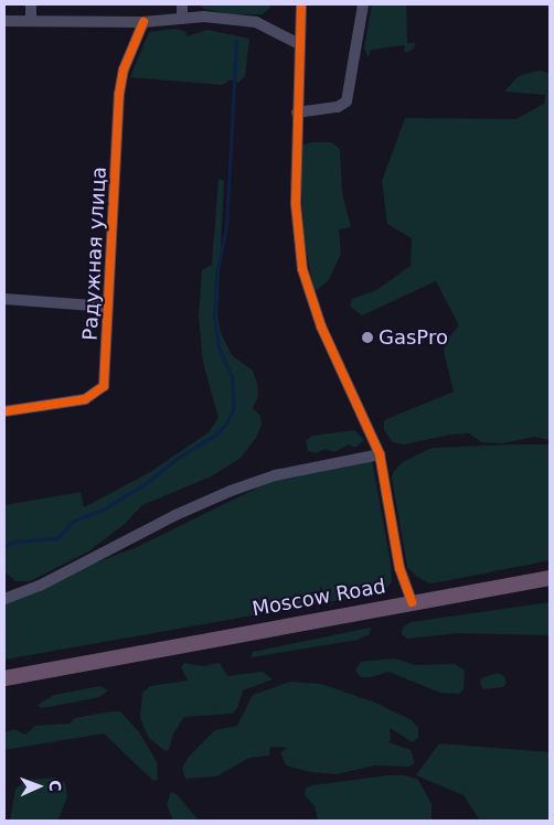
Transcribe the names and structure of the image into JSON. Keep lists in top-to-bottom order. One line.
{"streets":{"highway":["Moscow Road"],"street":["Радужная улица"]},"places":["GasPro"],"north":"right"}
